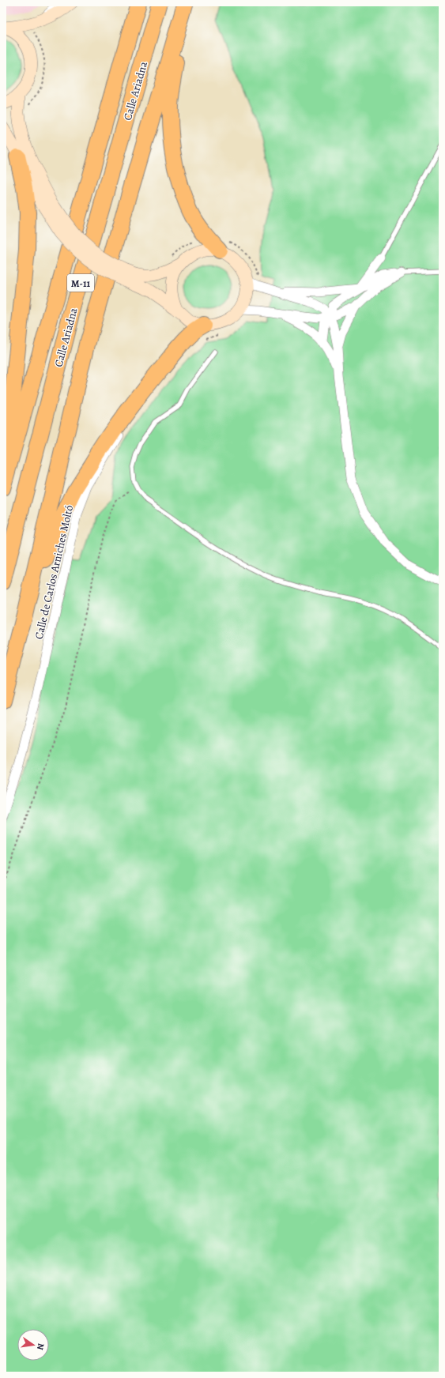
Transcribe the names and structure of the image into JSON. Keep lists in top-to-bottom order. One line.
{"streets":{"highway":["Calle Ariadna","M-11"],"street":["Calle de Carlos Arniches Moltó"]},"north":"right"}
